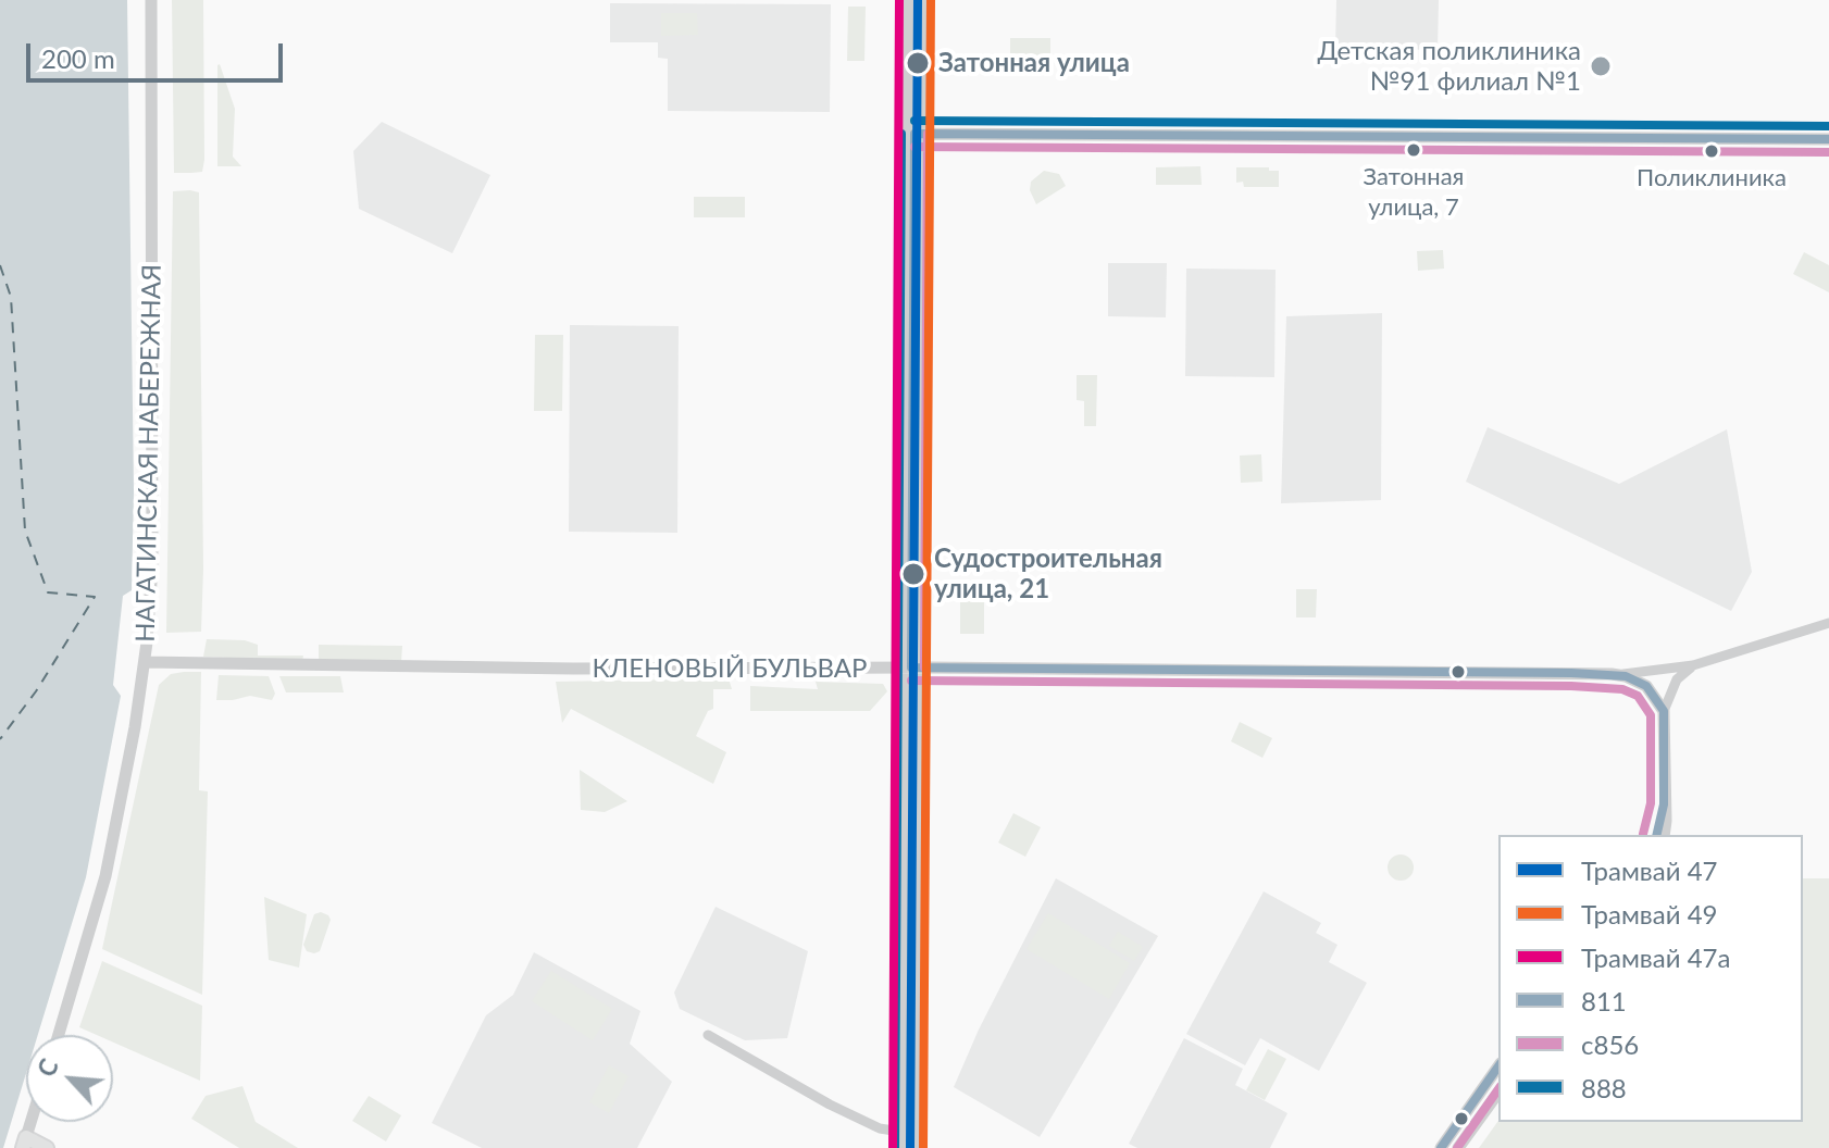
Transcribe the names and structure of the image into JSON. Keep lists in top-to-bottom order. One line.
{"streets":{"street":["НАГАТИНСКАЯ НАБЕРЕЖНАЯ","КЛЕНОВЫЙ БУЛЬВАР"]},"crossings":[["НАГАТИНСКАЯ НАБЕРЕЖНАЯ","КЛЕНОВЫЙ БУЛЬВАР"]],"places":["Затонная улица","Детская поликлиника №91 филиал №1","Затонная улица, 7","Поликлиника","Судостроительная улица, 21"],"lines":["tram line 47","tram line 49","tram line 47а","transit line 888","transit line 811","transit line с856"],"legend":["Трамвай 47","Трамвай 49","Трамвай 47а","811","с856","888"],"scale_bar":"200 m","north":"top left"}
